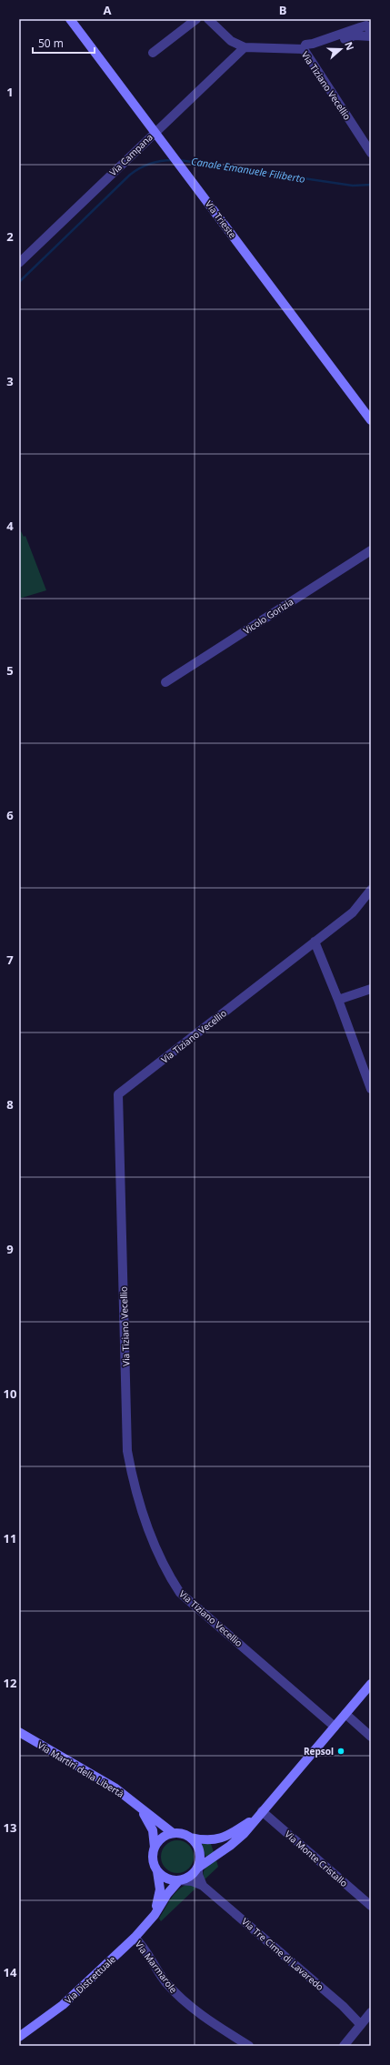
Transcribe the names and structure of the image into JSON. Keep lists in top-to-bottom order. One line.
{"streets":{"main road":["Via Trieste","Via Martiri della Libertà","Via Distrettuale"],"street":["Via Tiziano Vecellio","Via Campana","Vicolo Gorizia","Via Monte Cristallo","Via Tre Cime di Lavaredo","Via Marmarole"]},"crossings":[["Via Tiziano Vecellio","Via Campana"],["Via Tiziano Vecellio","Via Distrettuale"],["Via Campana","Via Trieste"],["Via Martiri della Libertà","Via Tre Cime di Lavaredo"],["Via Martiri della Libertà","Via Distrettuale"],["Via Monte Cristallo","Via Distrettuale"],["Via Tre Cime di Lavaredo","Via Distrettuale"],["Via Marmarole","Via Distrettuale"]],"water":["Canale Emanuele Filiberto"],"places":["Repsol"],"scale_bar":"50 m","north":"right","grid":{"columns":["A","B"],"rows":["1","2","3","4","5","6","7","8","9","10","11","12","13","14"]}}
